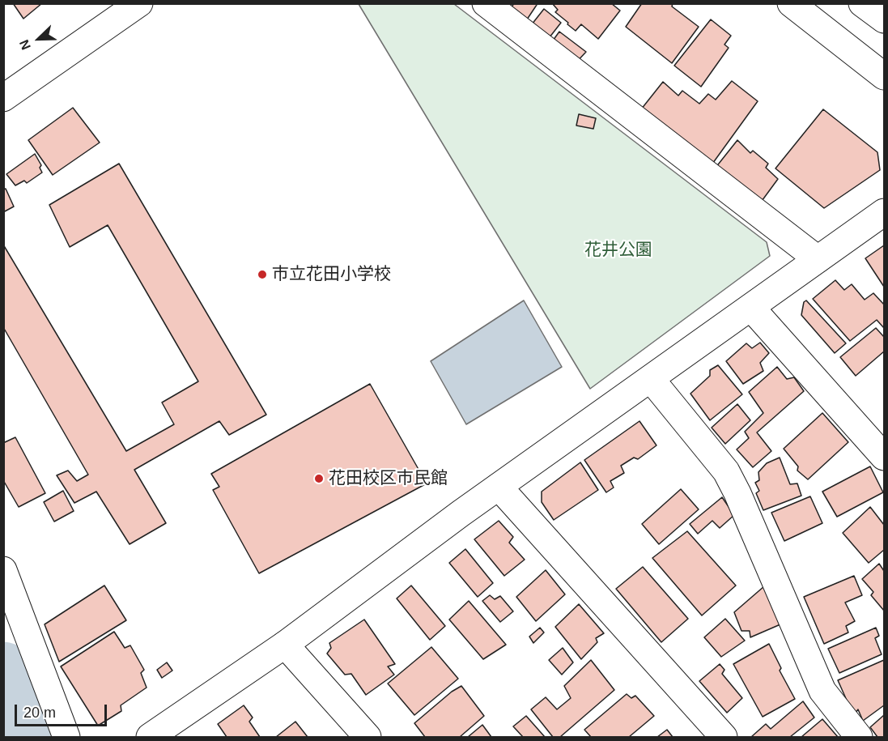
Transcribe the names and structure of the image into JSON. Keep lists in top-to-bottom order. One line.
{"parks":["花井公園"],"places":["市立花田小学校","花田校区市民館"],"scale_bar":"20 m","north":"bottom left"}
